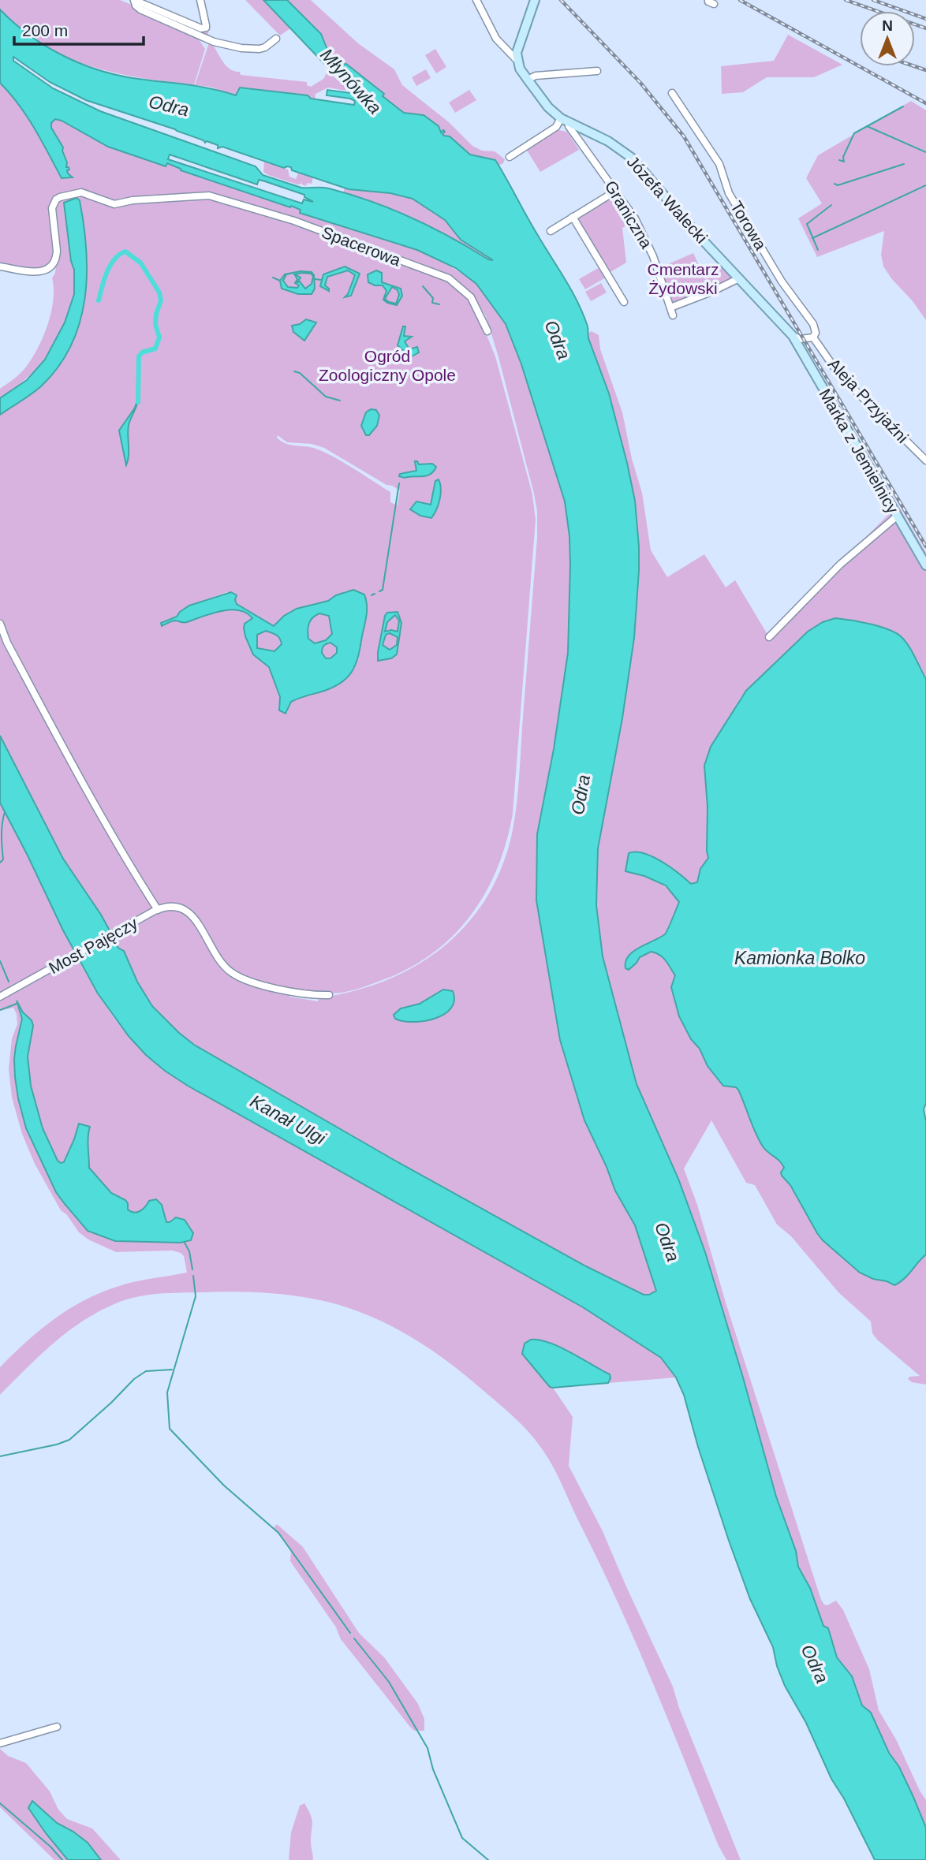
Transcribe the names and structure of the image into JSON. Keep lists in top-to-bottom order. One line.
{"streets":{"main road":["Józefa Walecki","Marka z Jemielnicy"],"street":["Graniczna","Torowa","Spacerowa","Aleja Przyjaźni","Most Pajęczy"]},"crossings":[["Józefa Walecki","Graniczna"],["Józefa Walecki","Marka z Jemielnicy"],["Torowa","Aleja Przyjaźni"]],"water":["Młynówka","Odra","Kamionka Bolko","Kanał Ulgi"],"parks":["Cmentarz Żydowski","Ogród Zoologiczny Opole"],"scale_bar":"200 m","north":"top"}
